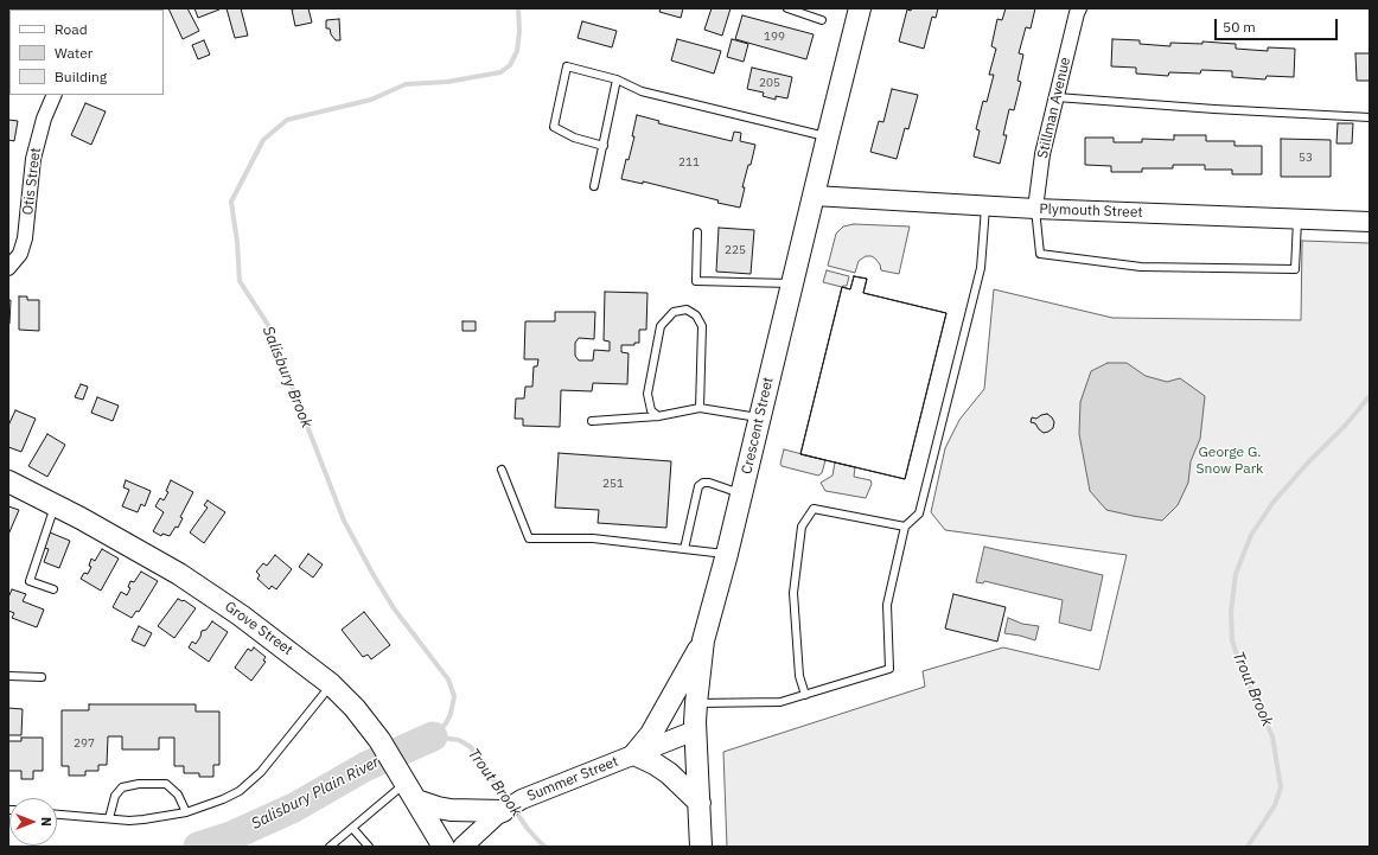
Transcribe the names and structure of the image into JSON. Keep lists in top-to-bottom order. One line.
{"streets":{"main road":["Crescent Street","Grove Street"],"street":["Stillman Avenue","Otis Street","Plymouth Street","Summer Street"]},"crossings":[["Stillman Avenue","Plymouth Street"],["Plymouth Street","Crescent Street"],["Crescent Street","Summer Street"]],"water":["Salisbury Brook","Trout Brook","Salisbury Plain River"],"parks":["George G. Snow Park"],"house_numbers":["199","205","53","211","225","251","297"],"legend":["Road","Water","Building"],"scale_bar":"50 m","north":"right"}
